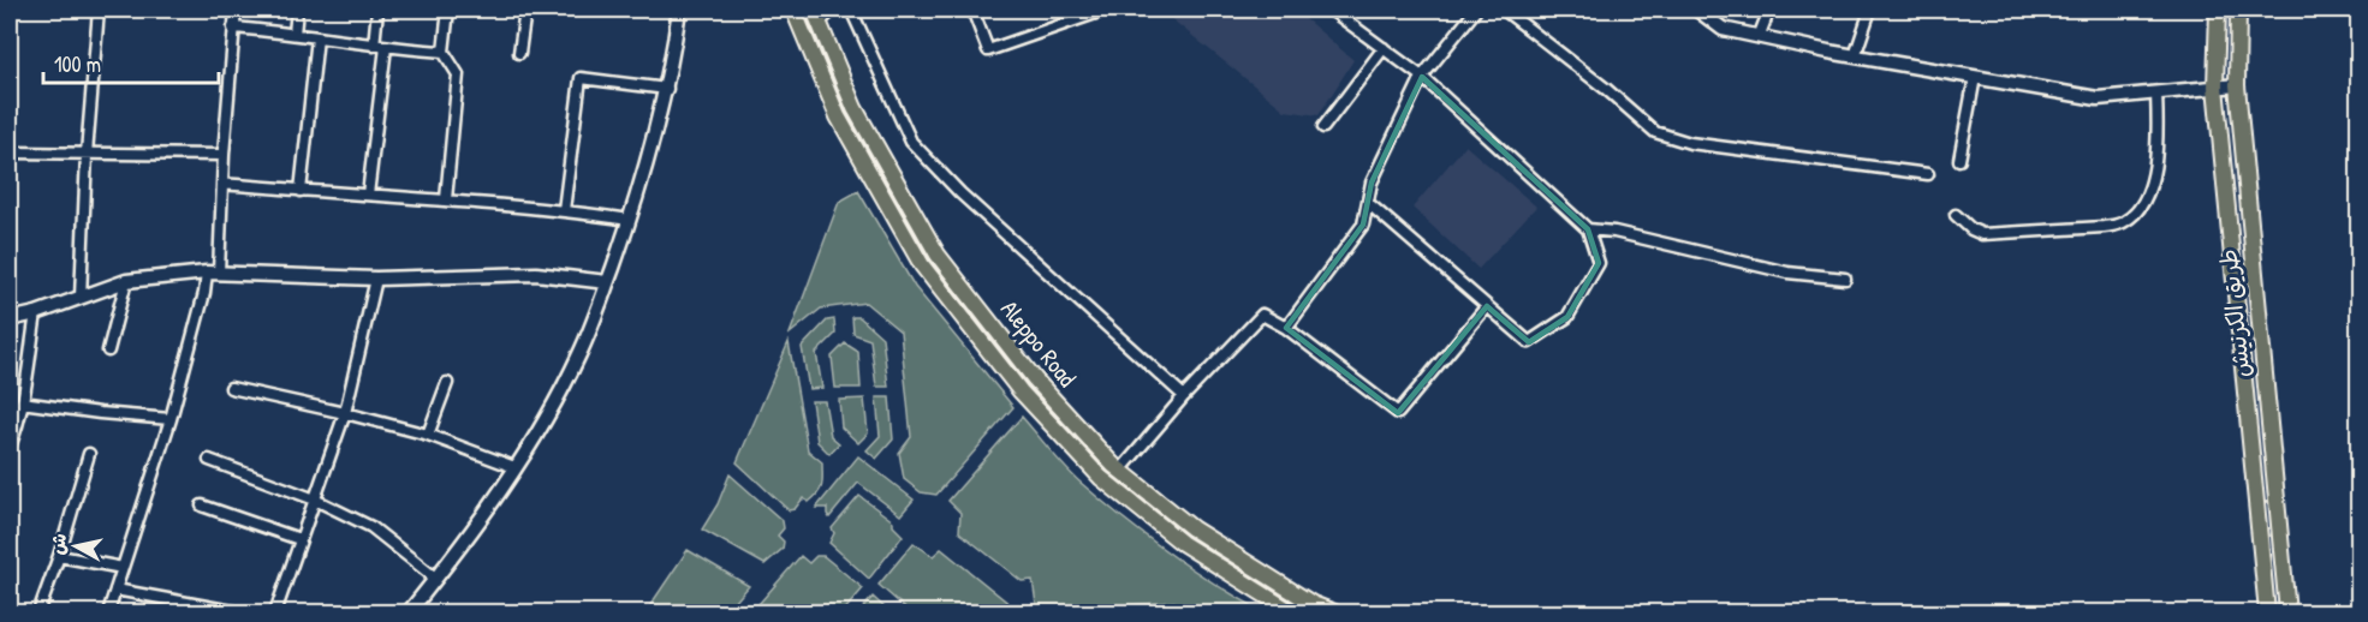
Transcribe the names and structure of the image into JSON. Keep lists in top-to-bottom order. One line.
{"streets":{"main road":["طريق الكرنيش","Aleppo Road"]},"scale_bar":"100 m","north":"left"}
